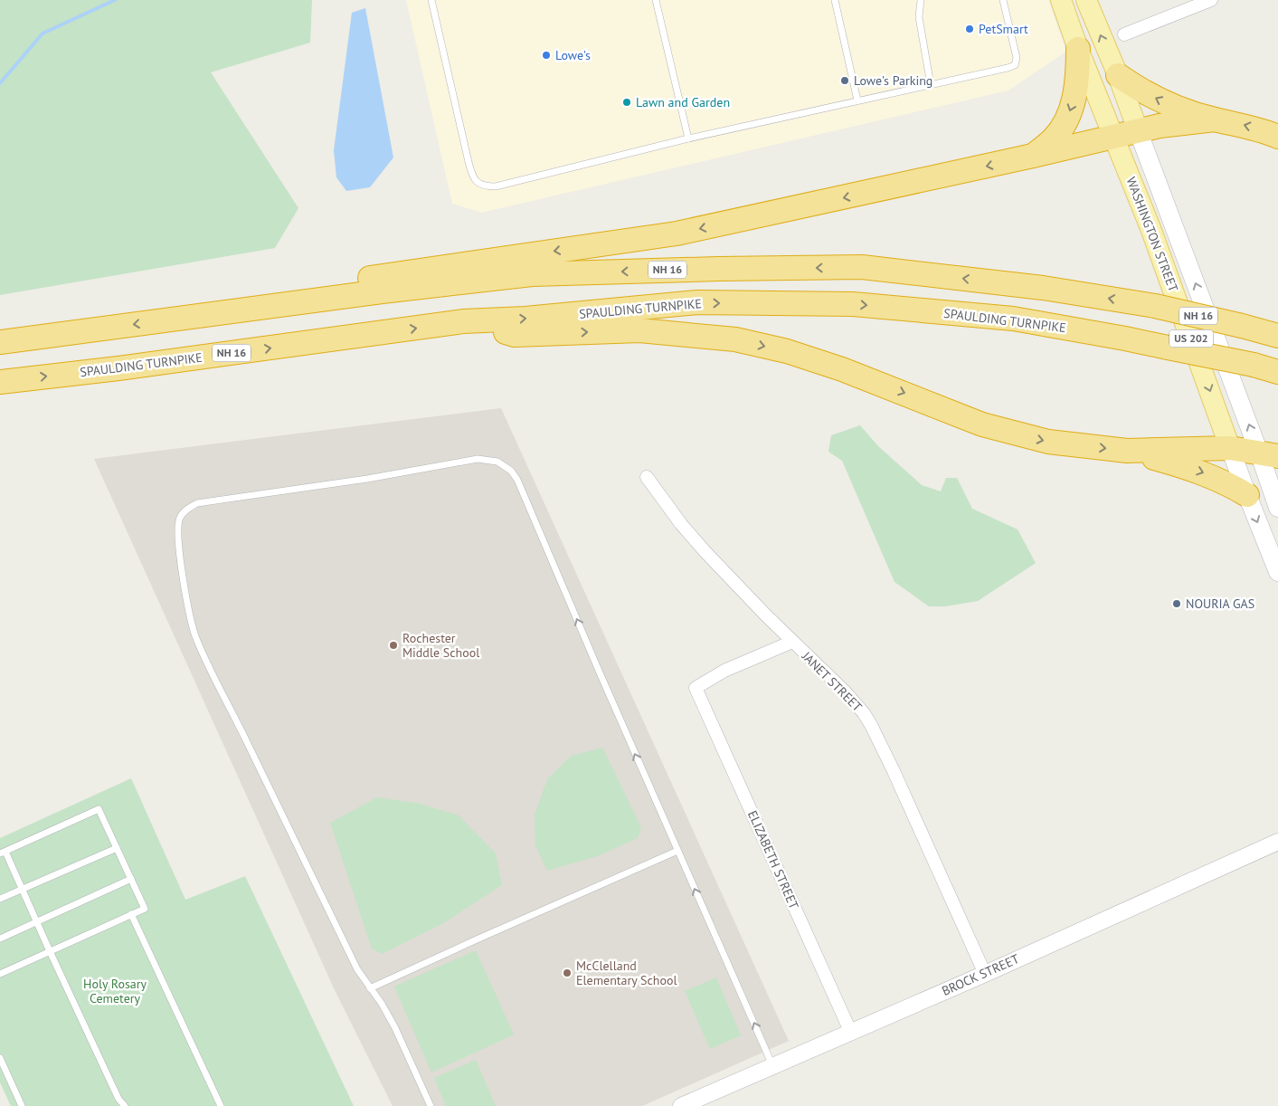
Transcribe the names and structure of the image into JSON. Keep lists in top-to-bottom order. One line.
{"streets":{"highway":["NH 16","SPAULDING TURNPIKE"],"main road":["WASHINGTON STREET","US 202"],"street":["JANET STREET","ELIZABETH STREET","BROCK STREET"]},"crossings":[["JANET STREET","ELIZABETH STREET"],["JANET STREET","BROCK STREET"],["ELIZABETH STREET","BROCK STREET"]],"parks":["Holy Rosary Cemetery"],"places":["PetSmart","Lowe's","Lowe's Parking","Lawn and Garden","NOURIA GAS","Rochester Middle School","McClelland Elementary School"]}
